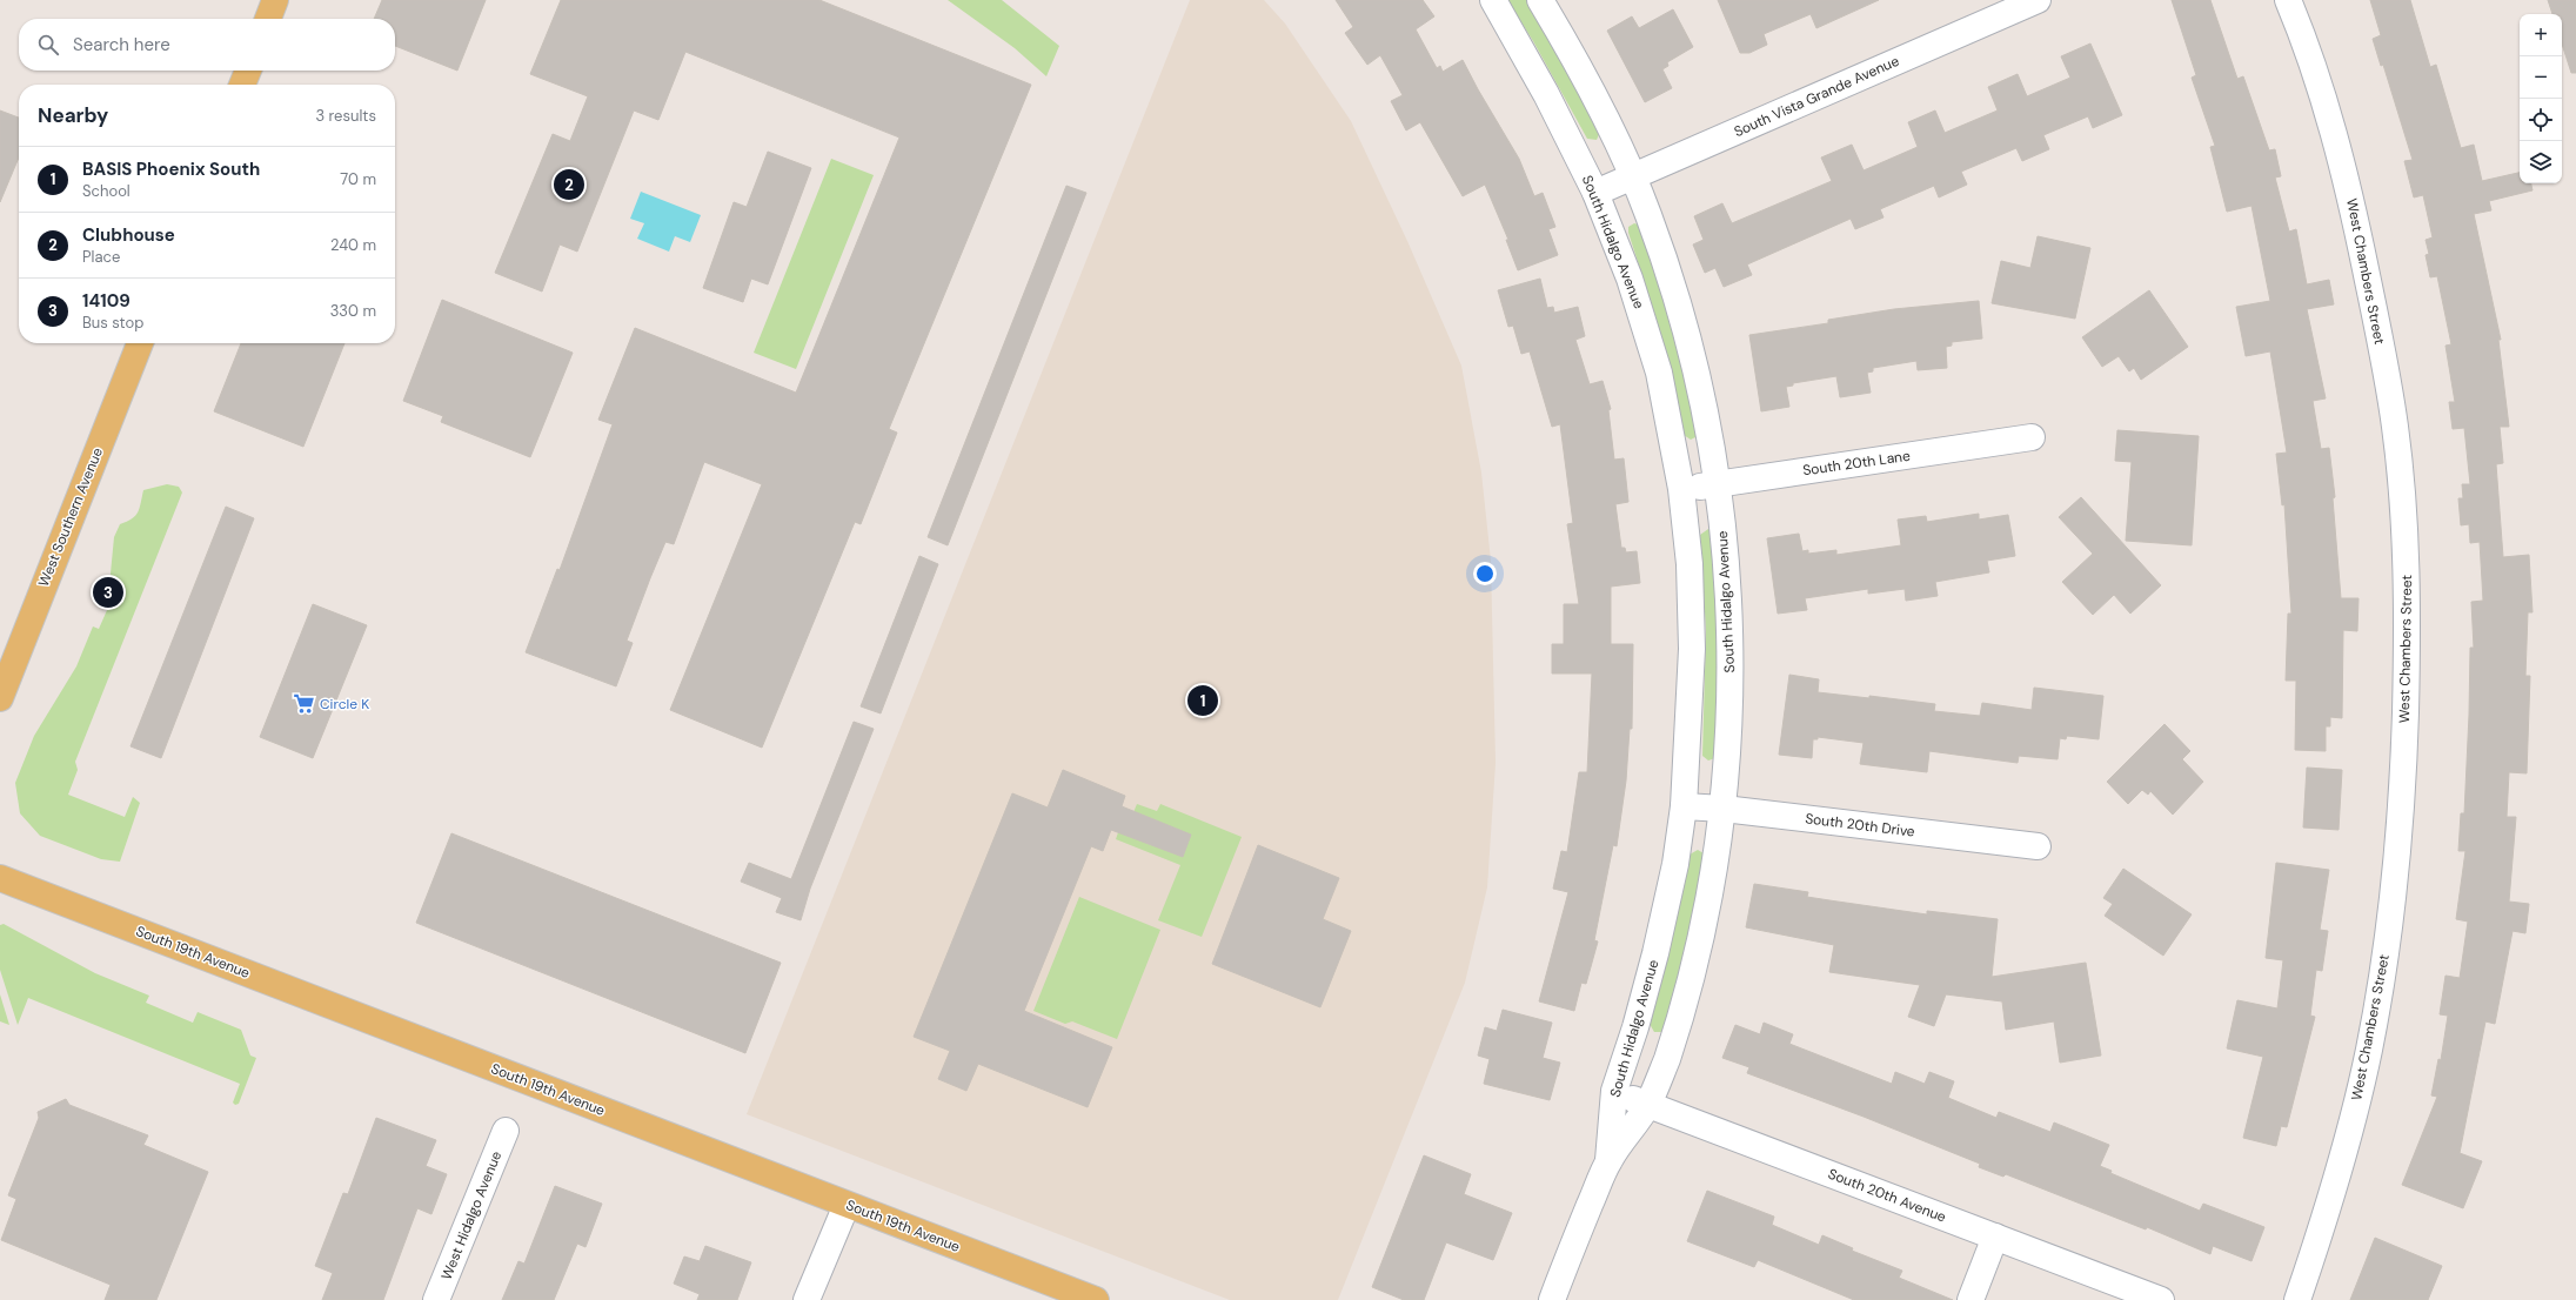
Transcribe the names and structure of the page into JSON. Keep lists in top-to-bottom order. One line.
{"streets":{"main road":["West Southern Avenue","South 19th Avenue"],"street":["South Vista Grande Avenue","South Hidalgo Avenue","West Chambers Street","South 20th Lane","South 20th Drive","South 20th Avenue","West Hidalgo Avenue"]},"crossings":[["South Vista Grande Avenue","South Hidalgo Avenue"],["South Hidalgo Avenue","South 20th Lane"],["South Hidalgo Avenue","South 20th Drive"],["South Hidalgo Avenue","South 20th Avenue"]],"places":{"supermarket":["Circle K"]},"page":{"map_buttons":["+","−"],"search":"Search here","heading":["Nearby","3 results"],"list":[{"mark":"1","name":"BASIS Phoenix South","note":"School","value":"70 m"},{"mark":"2","name":"Clubhouse","note":"Place","value":"240 m"},{"mark":"3","name":"14109","note":"Bus stop","value":"330 m"}],"pins":["2","3","1"]}}
